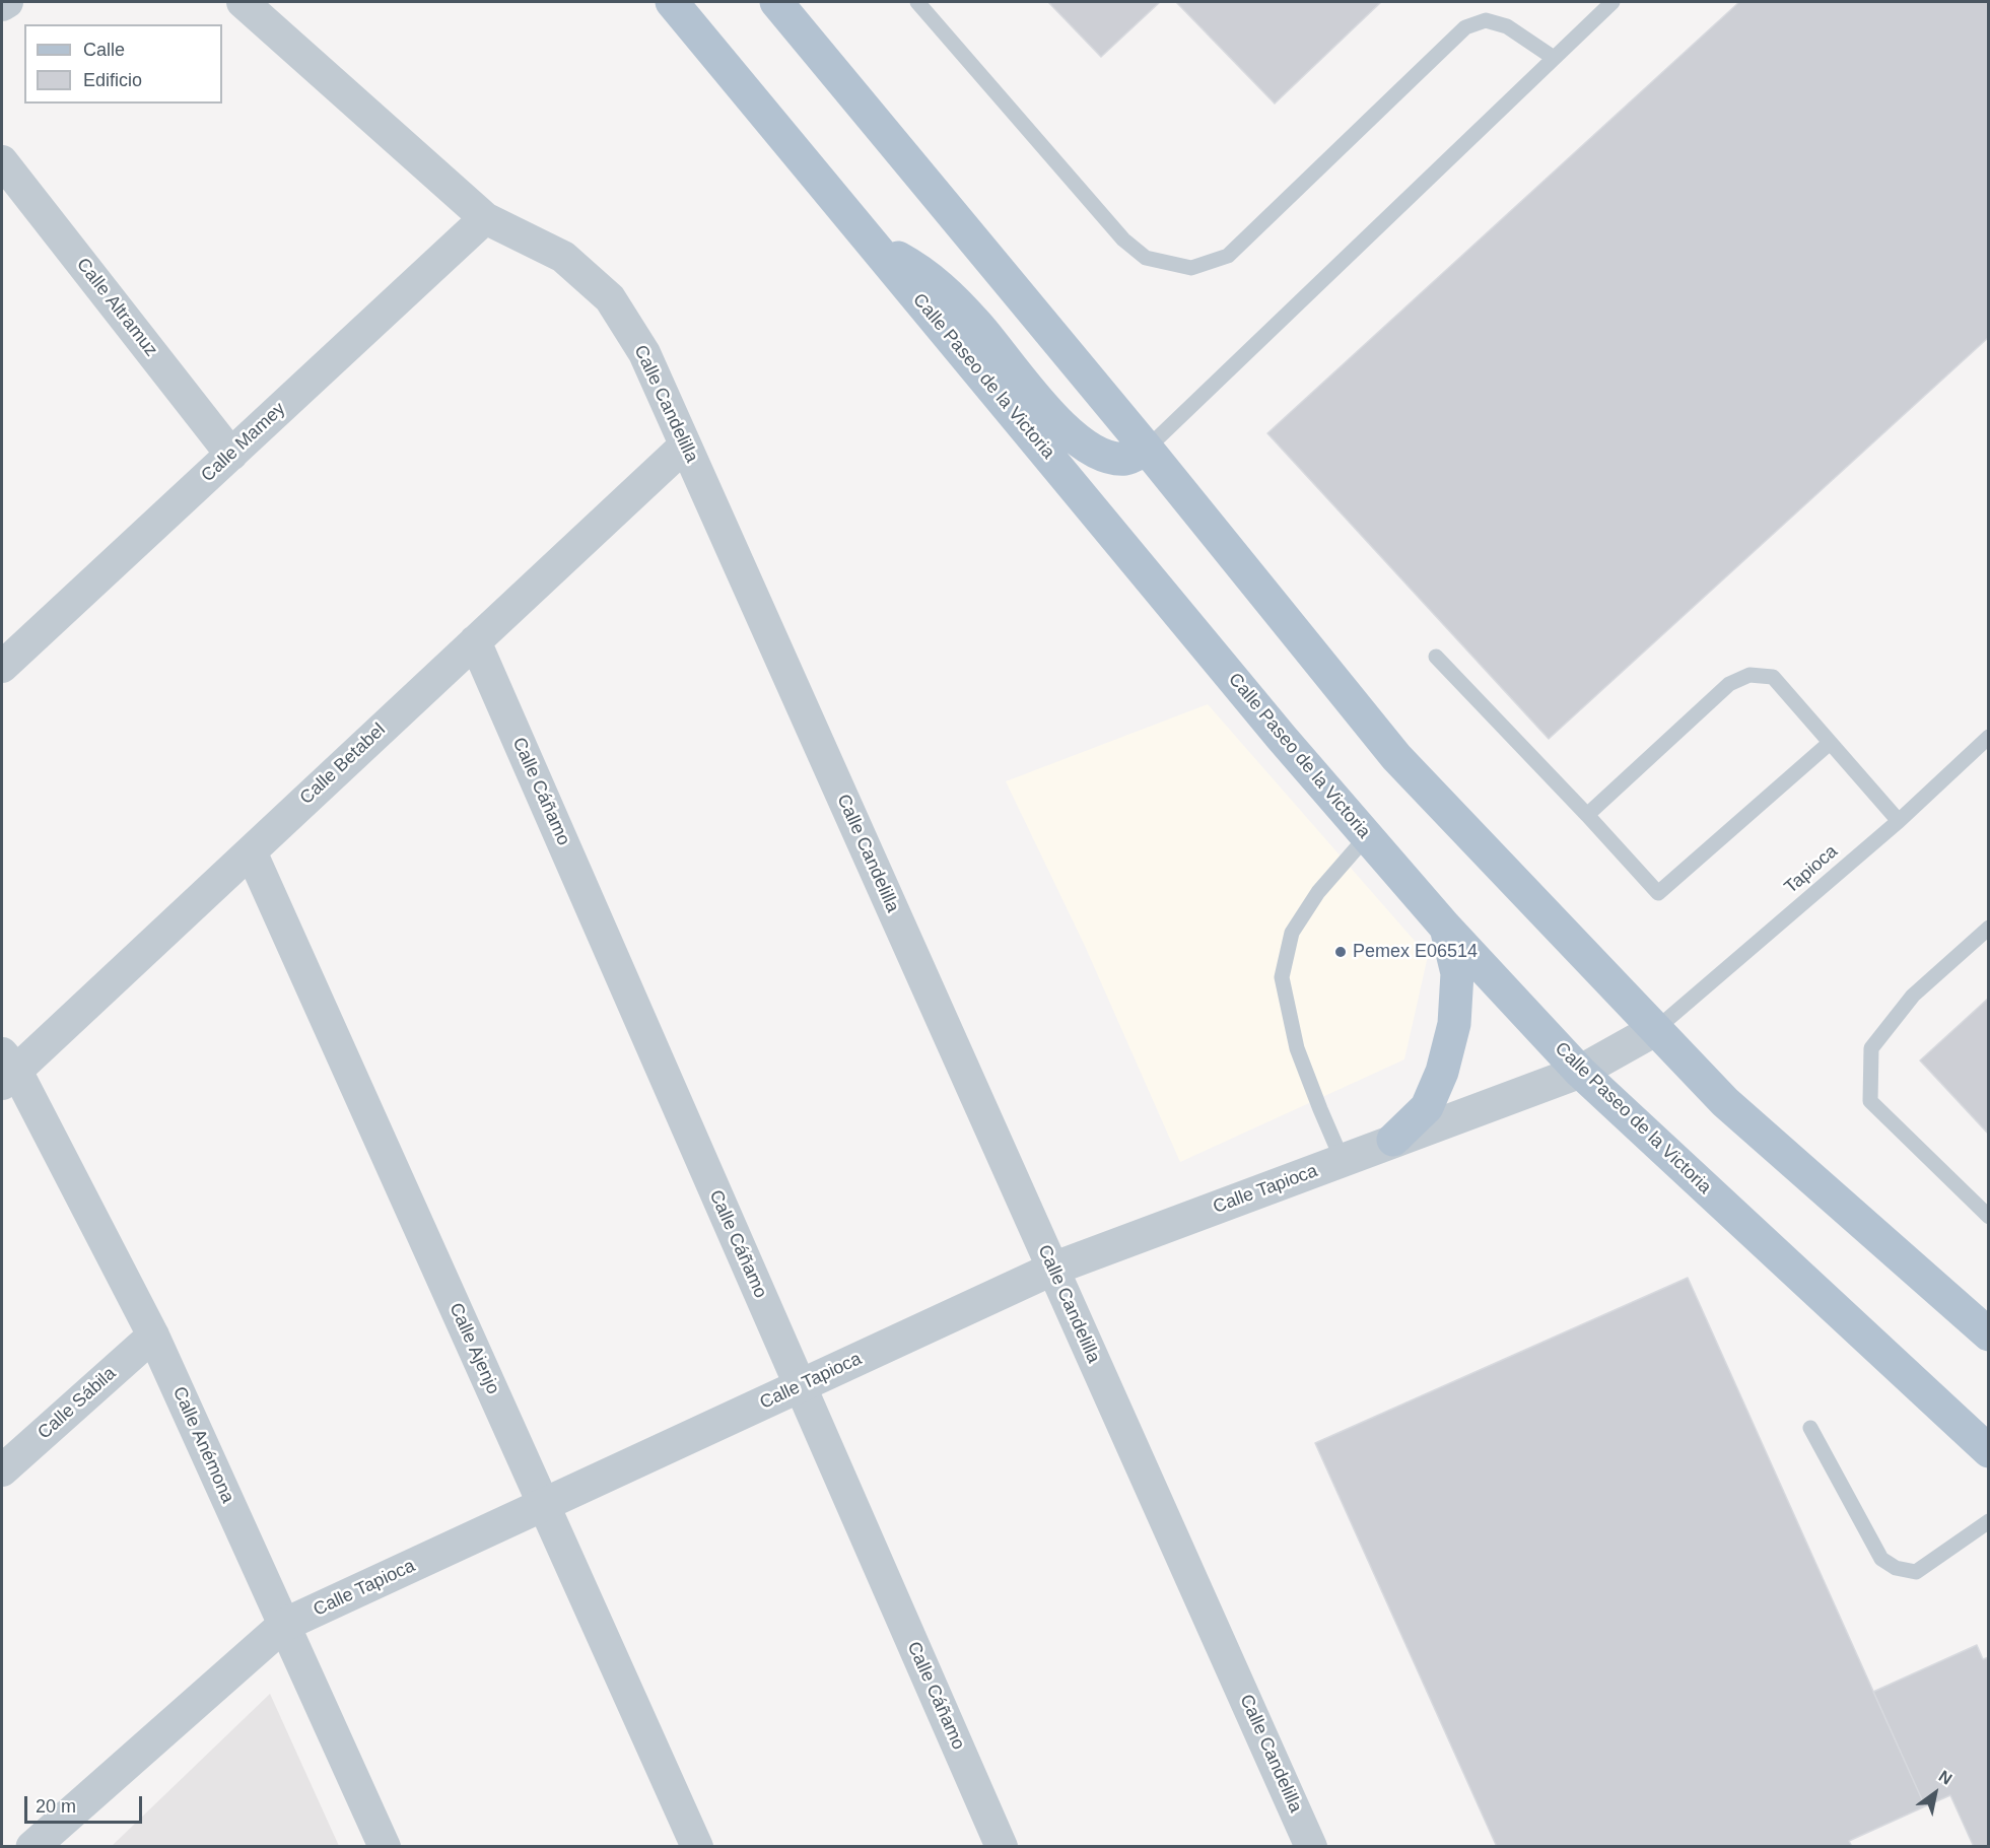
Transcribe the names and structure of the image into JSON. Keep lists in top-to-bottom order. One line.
{"streets":{"main road":["Calle Paseo de la Victoria"],"street":["Calle Altramuz","Calle Candelilla","Calle Mamey","Calle Betabel","Calle Cáñamo","Calle Tapioca","Calle Ajenjo","Calle Sábila","Calle Anémona"],"lane":["Tapioca"]},"crossings":[["Calle Altramuz","Calle Mamey"],["Calle Paseo de la Victoria","Calle Tapioca"],["Calle Candelilla","Calle Mamey"],["Calle Candelilla","Calle Betabel"],["Calle Candelilla","Calle Tapioca"],["Calle Betabel","Calle Cáñamo"],["Calle Betabel","Calle Ajenjo"],["Calle Betabel","Calle Anémona"],["Calle Cáñamo","Calle Tapioca"],["Tapioca","Calle Tapioca"],["Calle Tapioca","Calle Ajenjo"],["Calle Tapioca","Calle Anémona"],["Calle Sábila","Calle Anémona"]],"places":["Pemex E06514"],"legend":["Calle","Edificio"],"scale_bar":"20 m","north":"top right"}
